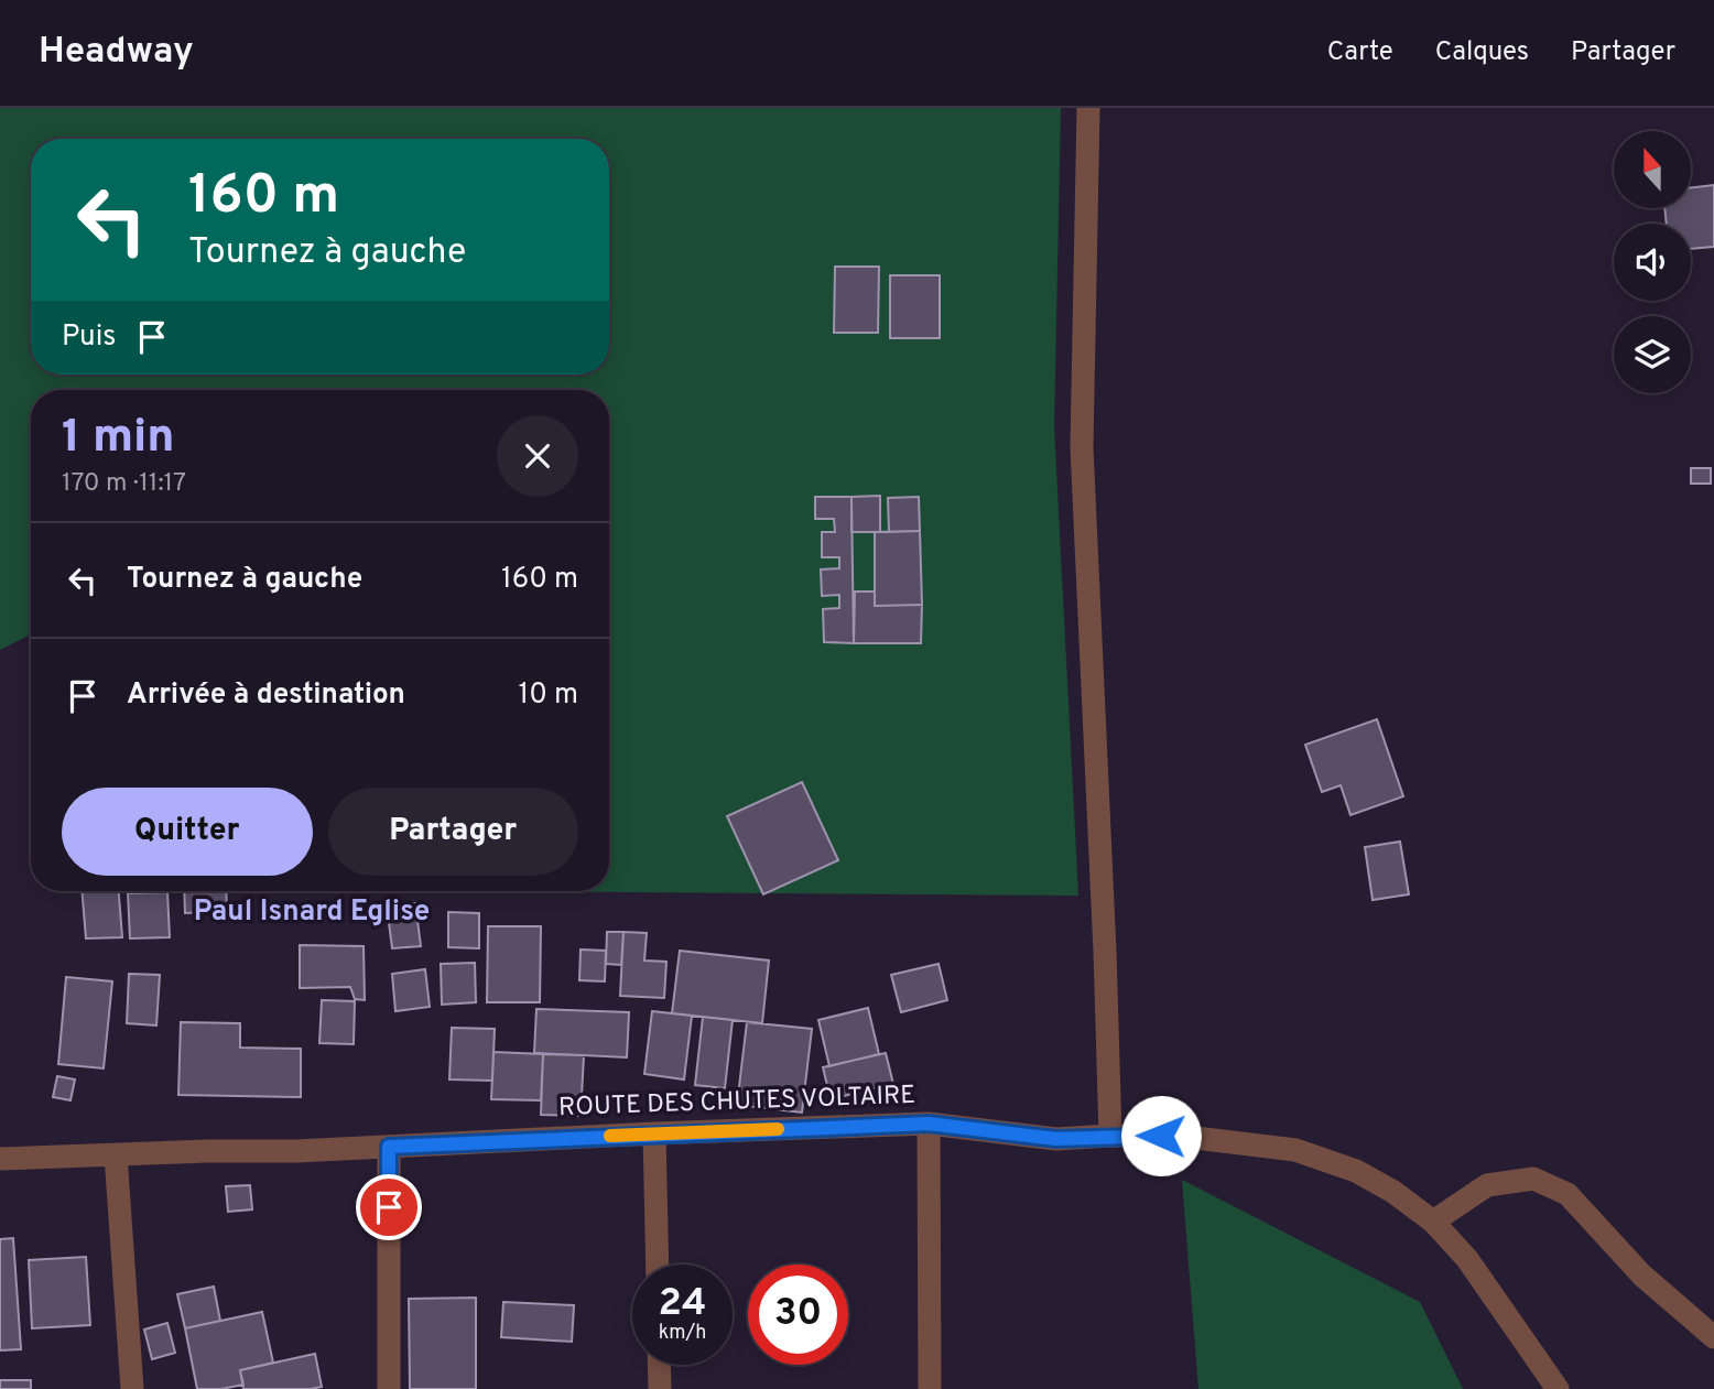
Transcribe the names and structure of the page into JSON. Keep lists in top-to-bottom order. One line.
{"streets":{"street":["ROUTE DES CHUTES VOLTAIRE"]},"districts":["Paul Isnard Eglise"],"north":"top","page":{"header":"Headway","nav":["Carte","Calques","Partager"],"turn":["160 m","Tournez à gauche"],"then":"Puis","heading":["1 min","170 m · 11:17"],"list":[{"name":"Tournez à gauche","value":"160 m"},{"name":"Arrivée à destination","value":"10 m"}],"buttons":["Quitter","Partager"],"speed":"24 km/h","limit":"30"}}
